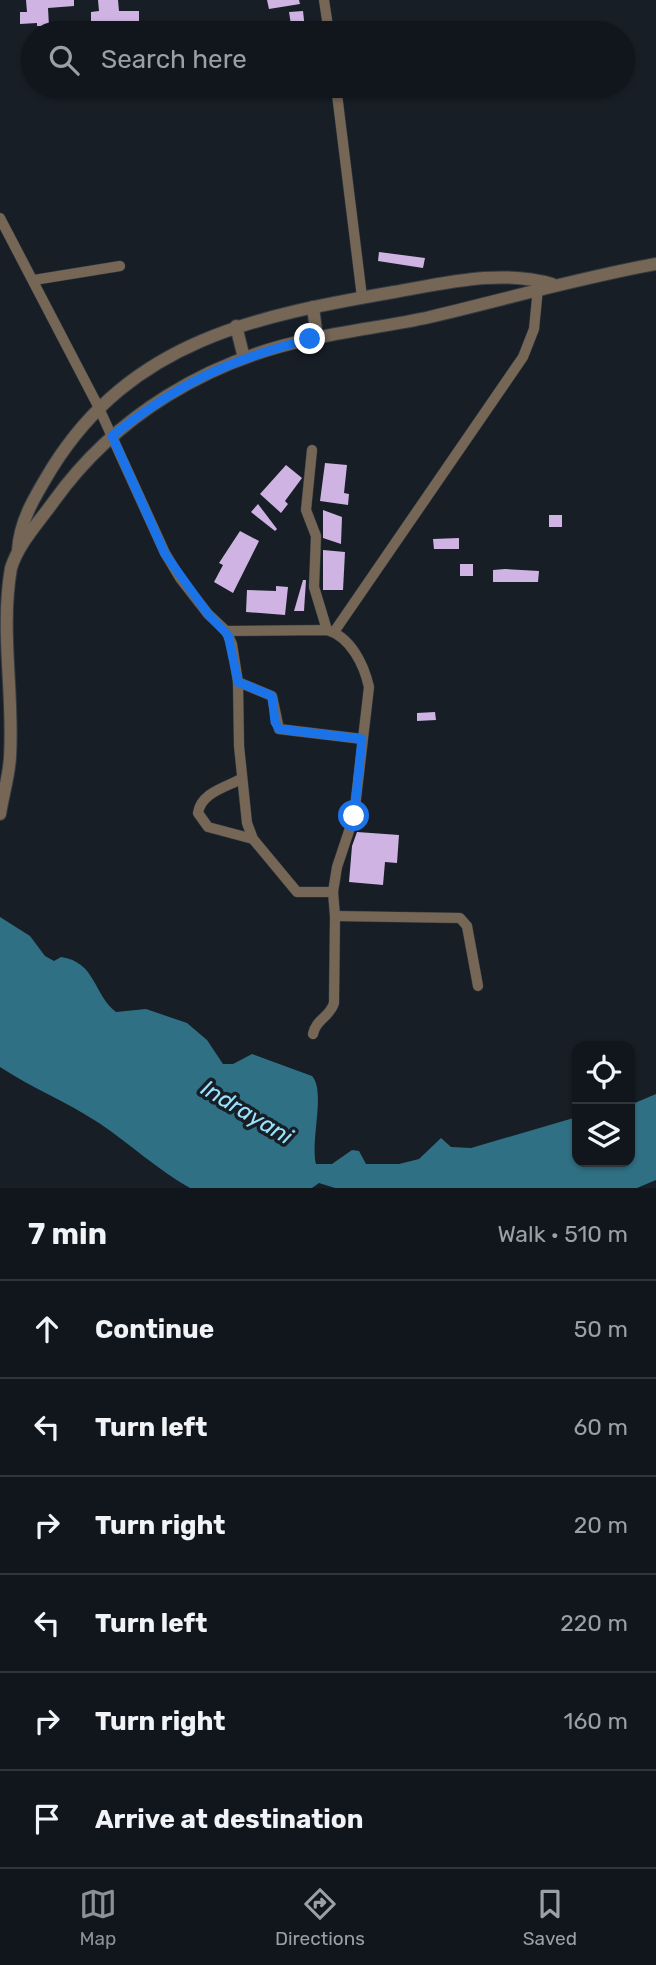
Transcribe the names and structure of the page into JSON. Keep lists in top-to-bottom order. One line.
{"water":["Indrayani"],"page":{"search":"Search here","heading":["7 min","Walk · 510 m"],"list":[["Continue","50 m"],["Turn left","60 m"],["Turn right","20 m"],["Turn left","220 m"],["Turn right","160 m"],"Arrive at destination"],"nav":["Map","Directions","Saved"]}}
